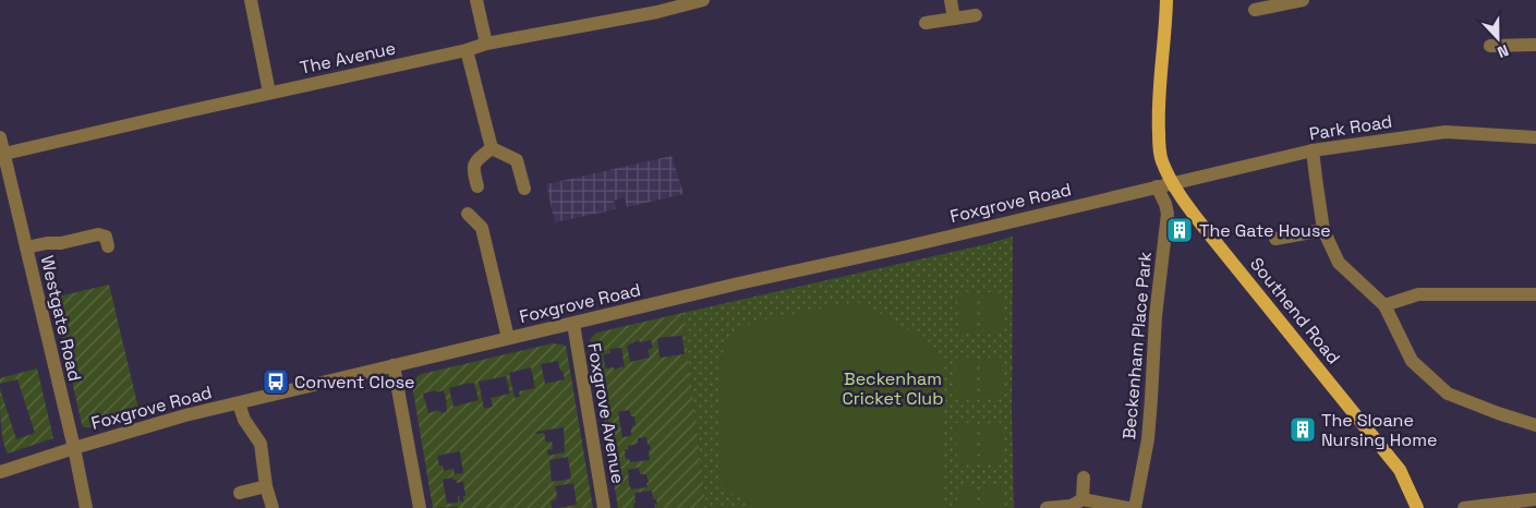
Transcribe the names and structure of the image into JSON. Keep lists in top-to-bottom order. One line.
{"streets":{"main road":["Southend Road"],"street":["The Avenue","Park Road","Foxgrove Road","Westgate Road","Beckenham Place Park","Foxgrove Avenue"]},"crossings":[["The Avenue","Westgate Road"],["Park Road","Foxgrove Road"],["Park Road","Southend Road"],["Foxgrove Road","Southend Road"],["Foxgrove Road","Westgate Road"],["Foxgrove Road","Beckenham Place Park"],["Foxgrove Road","Foxgrove Avenue"]],"parks":["Beckenham Cricket Club"],"places":{"building":["The Gate House","The Sloane Nursing Home"],"bus stop":["Convent Close"]},"north":"bottom"}
